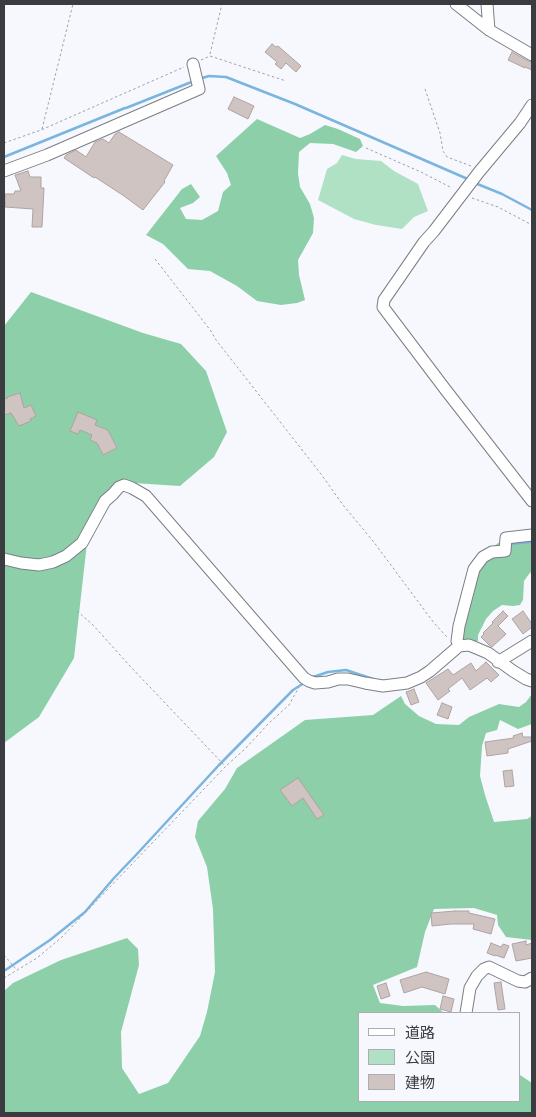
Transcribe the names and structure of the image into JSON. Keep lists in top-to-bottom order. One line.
{"legend":["道路","公園","建物"]}
